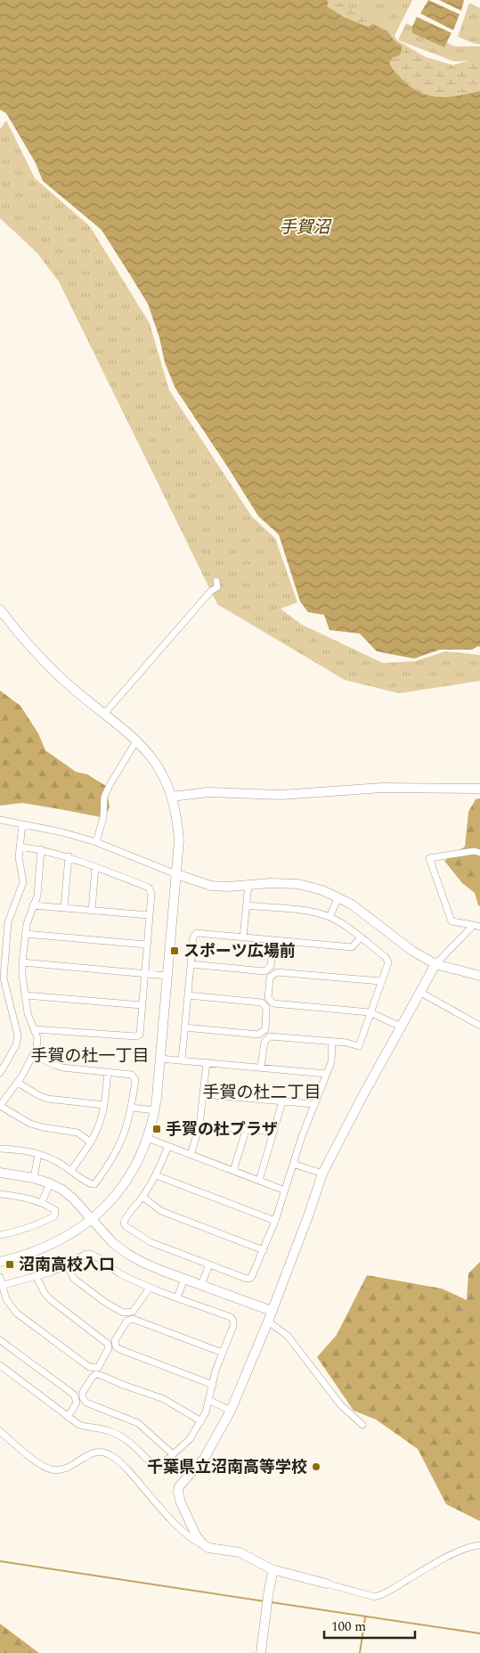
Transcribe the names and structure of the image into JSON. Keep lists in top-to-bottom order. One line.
{"districts":["手賀の杜一丁目","手賀の杜二丁目"],"water":["手賀沼"],"places":{"transit":["スポーツ広場前","手賀の杜プラザ","沼南高校入口"],"other":["千葉県立沼南高等学校"]},"scale_bar":"100 m"}
